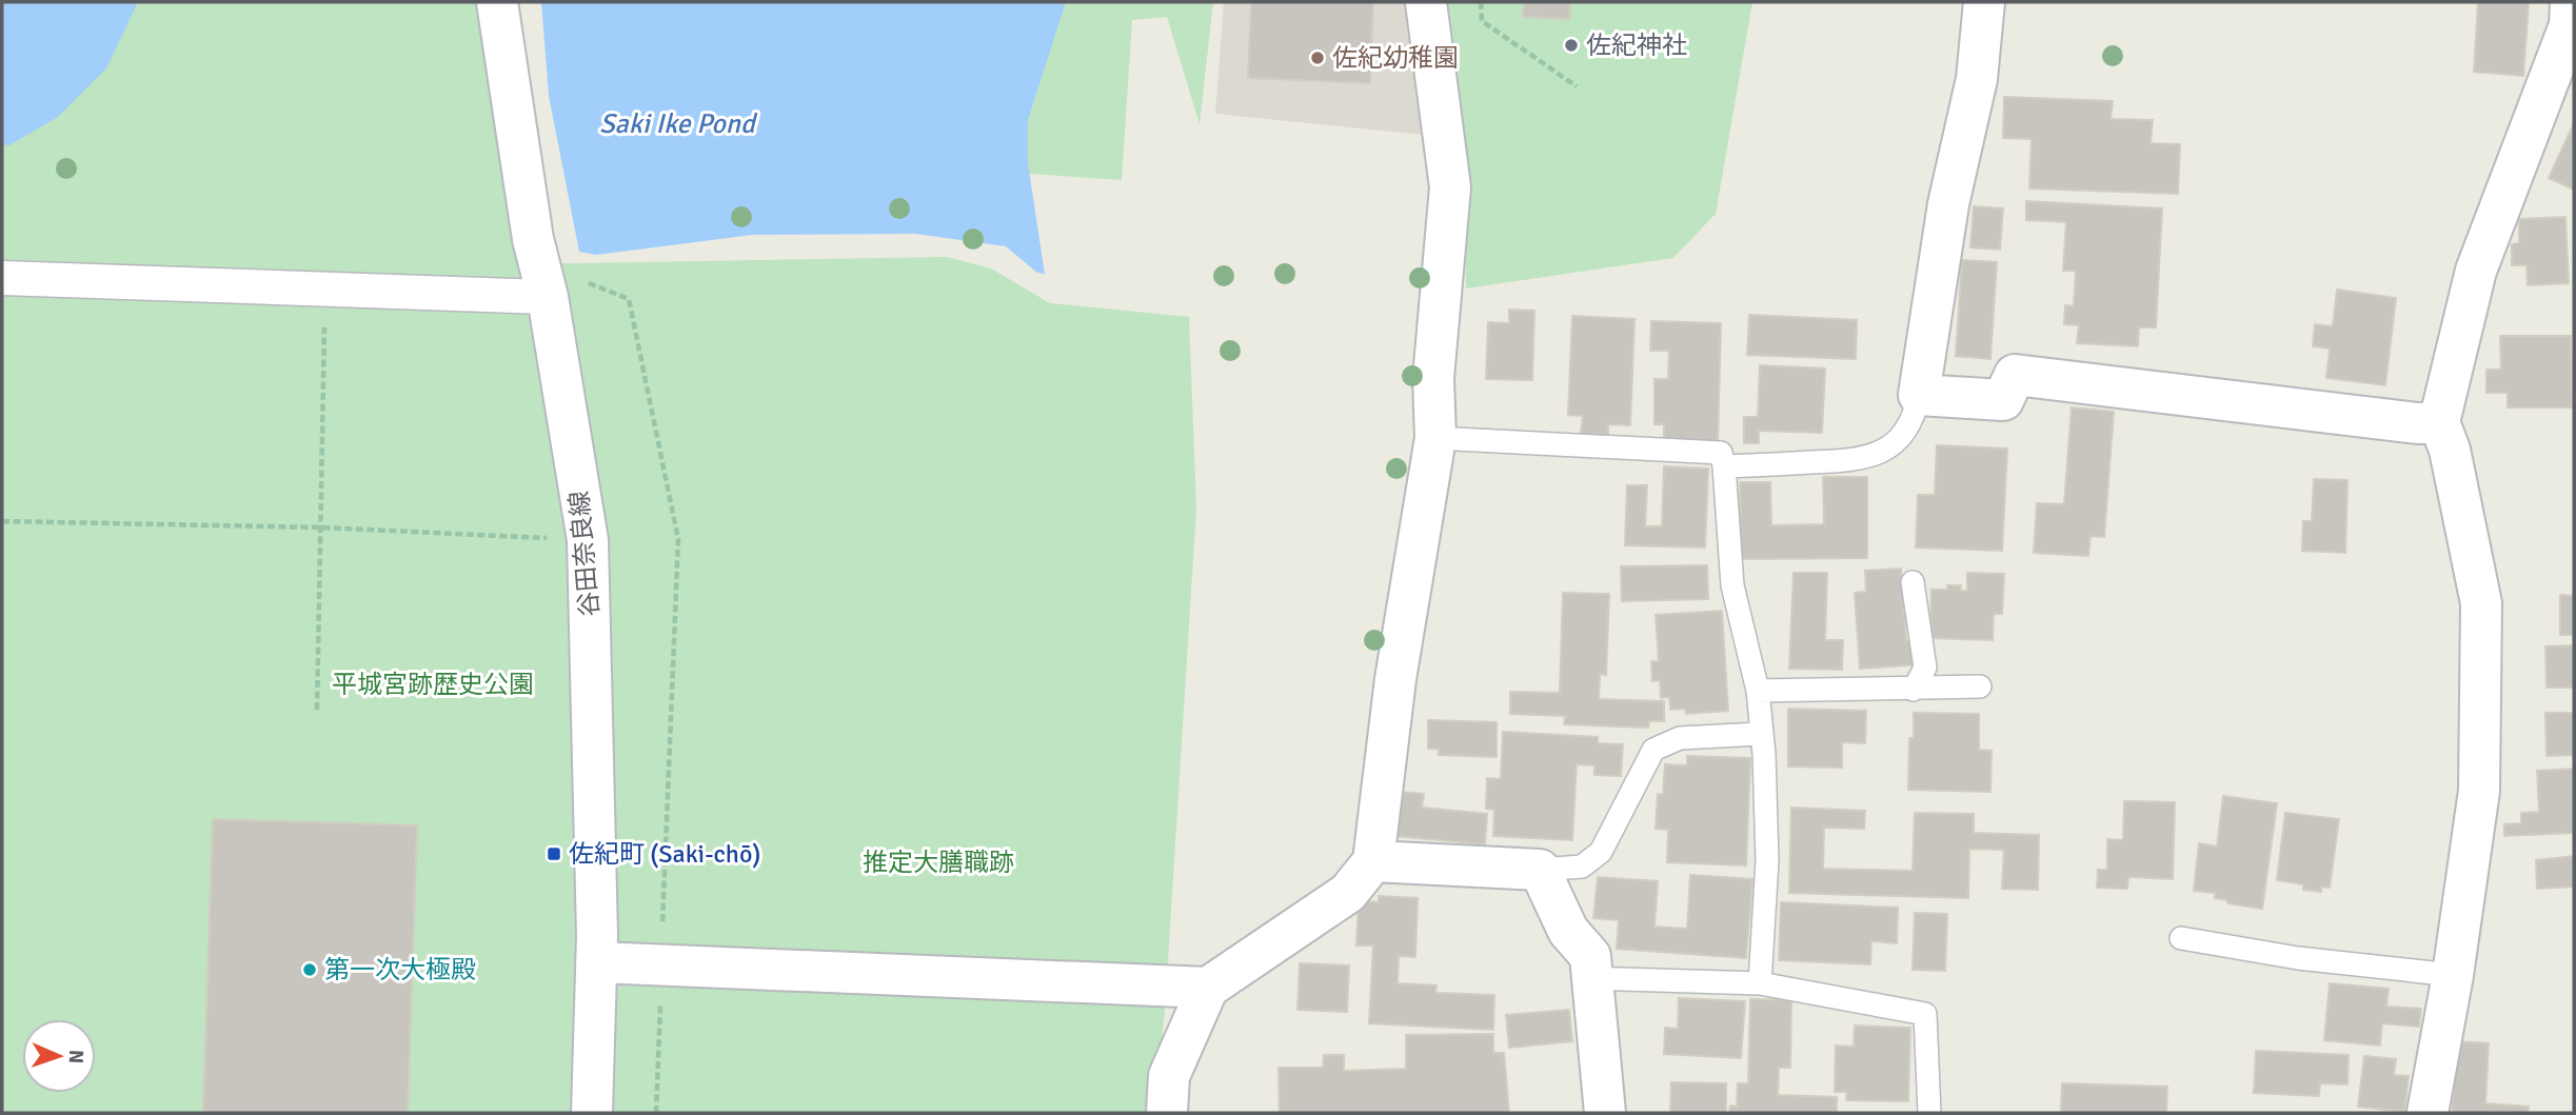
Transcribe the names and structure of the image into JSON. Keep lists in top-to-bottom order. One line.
{"streets":{"street":["谷田奈良線"]},"water":["Saki Ike Pond"],"parks":["平城宮跡歴史公園","推定大膳職跡"],"places":{"other":["佐紀神社","佐紀幼稚園","第一次大極殿"],"transit":["佐紀町 (Saki-chō)"]},"north":"right"}
